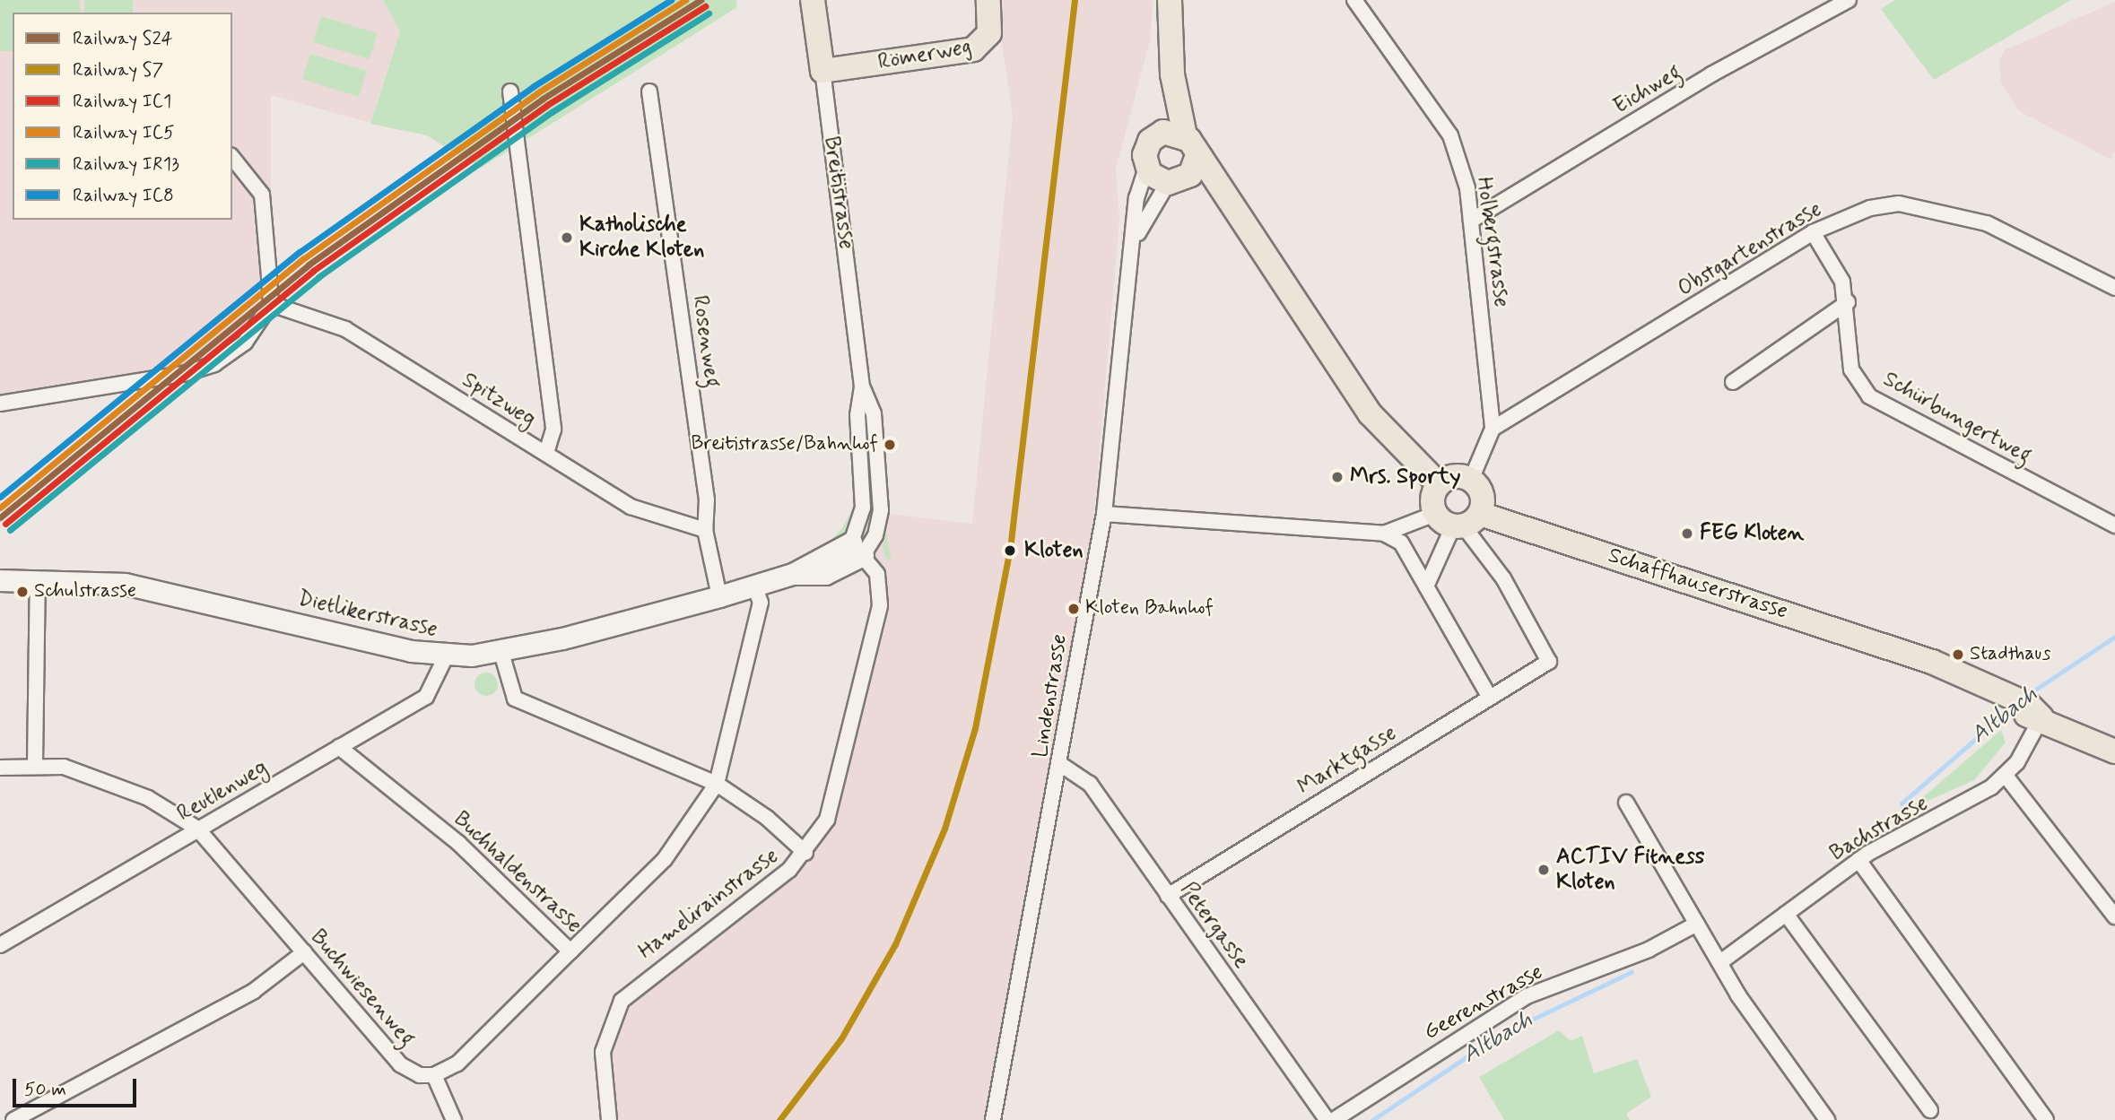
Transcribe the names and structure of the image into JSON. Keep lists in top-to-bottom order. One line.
{"streets":{"main road":["Römerweg","Breitistrasse","Schaffhauserstrasse"],"street":["Eichweg","Holbergstrasse","Obstgartenstrasse","Rosenweg","Spitzweg","Schürbungertweg","Dietlikerstrasse","Lindenstrasse","Marktgasse","Reutlenweg","Bachstrasse","Buchhaldenstrasse","Hamelirainstrasse","Petergasse","Buchwiesenweg","Geerenstrasse"]},"crossings":[["Römerweg","Breitistrasse"],["Eichweg","Holbergstrasse"],["Breitistrasse","Dietlikerstrasse"],["Breitistrasse","Hamelirainstrasse"],["Holbergstrasse","Obstgartenstrasse"],["Obstgartenstrasse","Schürbungertweg"],["Rosenweg","Spitzweg"],["Rosenweg","Dietlikerstrasse"],["Schaffhauserstrasse","Marktgasse"],["Schaffhauserstrasse","Bachstrasse"],["Dietlikerstrasse","Reutlenweg"],["Dietlikerstrasse","Buchhaldenstrasse"],["Dietlikerstrasse","Hamelirainstrasse"],["Lindenstrasse","Petergasse"],["Marktgasse","Petergasse"],["Reutlenweg","Buchhaldenstrasse"],["Reutlenweg","Buchwiesenweg"]],"water":["Altbach"],"places":["Katholische Kirche Kloten","Breitistrasse/Bahnhof","Mrs. Sporty","FEG Kloten","Kloten","Schulstrasse","Kloten Bahnhof","Stadthaus","ACTIV Fitness Kloten"],"lines":["rail line S24","rail line S7","rail line IC5","rail line IC8","rail line IC1","rail line IR13"],"legend":["Railway S24","Railway S7","Railway IC1","Railway IC5","Railway IR13","Railway IC8"],"scale_bar":"50 m"}
